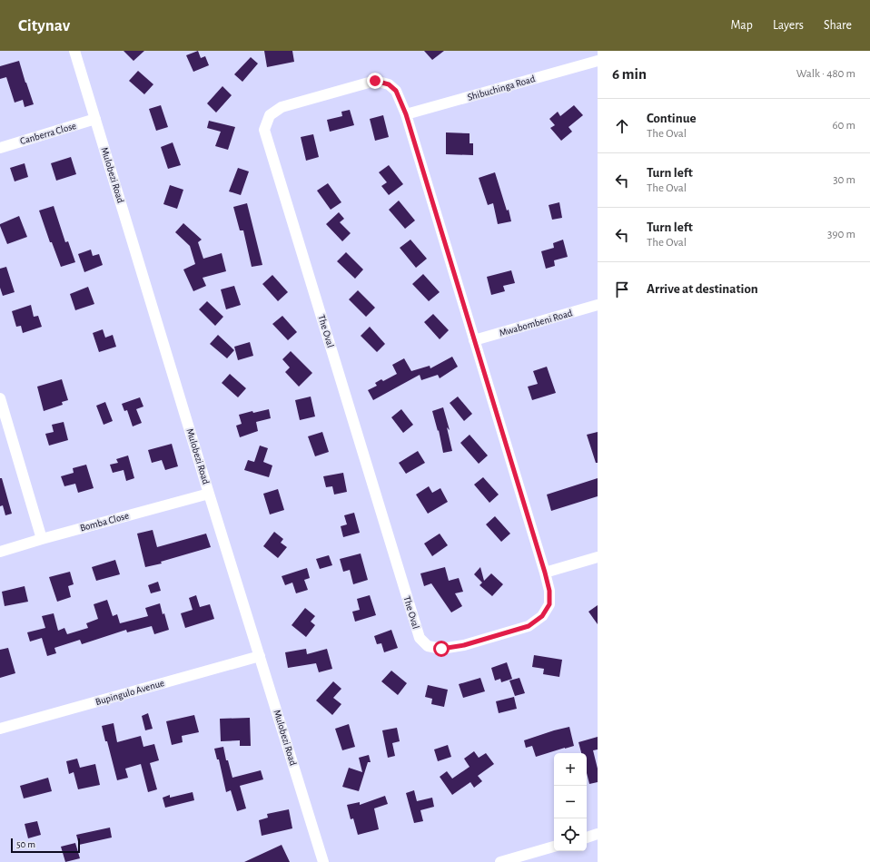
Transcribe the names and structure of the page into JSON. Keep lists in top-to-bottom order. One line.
{"streets":{"street":["Shibuchinga Road","Canberra Close","Mulobezi Road","Mwabombeni Road","The Oval","Bomba Close","Bupingulo Avenue"]},"crossings":[["Shibuchinga Road","The Oval"],["Canberra Close","Mulobezi Road"],["Mulobezi Road","Bomba Close"],["Mulobezi Road","Bupingulo Avenue"],["Mwabombeni Road","The Oval"]],"scale_bar":"50 m","page":{"header":"Citynav","nav":["Map","Layers","Share"],"heading":["6 min","Walk · 480 m"],"list":[["Continue","The Oval","60 m"],["Turn left","The Oval","30 m"],["Turn left","The Oval","390 m"],"Arrive at destination"],"map_buttons":["+","−"],"scale":"50 m"}}
